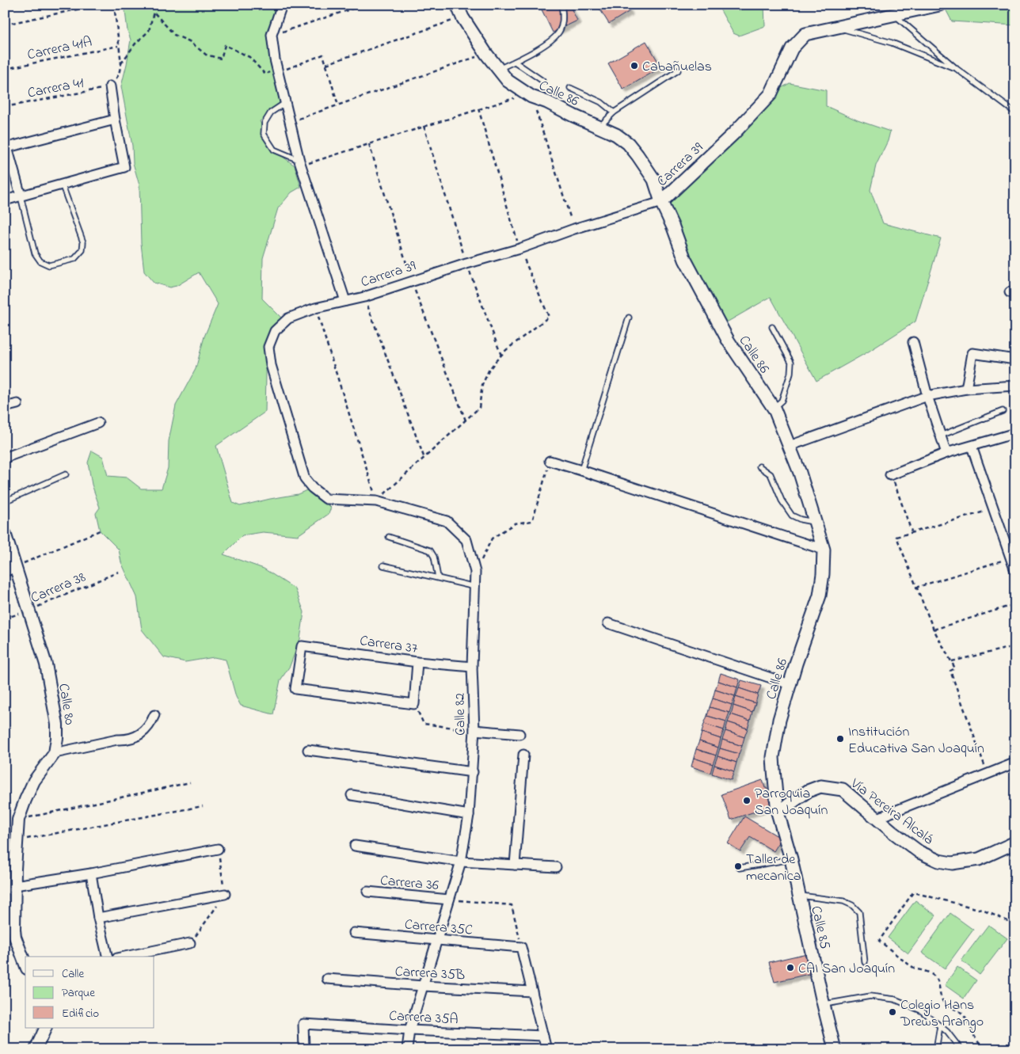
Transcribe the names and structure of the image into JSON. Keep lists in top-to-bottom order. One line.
{"streets":{"main road":["Calle 86","Carrera 39","Vía Pereira Alcalá","Calle 85"],"street":["Carrera 37","Calle 80","Calle 82","Carrera 36","Carrera 35C","Carrera 35B","Carrera 35A"],"path":["Carrera 41A","Carrera 41","Carrera 38"]},"crossings":[["Calle 86","Carrera 39"],["Calle 86","Vía Pereira Alcalá"],["Calle 86","Calle 85"],["Carrera 39","Calle 82"],["Carrera 38","Calle 80"],["Carrera 37","Calle 82"],["Calle 82","Carrera 36"],["Calle 82","Carrera 35C"],["Calle 82","Carrera 35B"],["Calle 82","Carrera 35A"],["Vía Pereira Alcalá","Calle 85"]],"places":["Cabañuelas","Institución Educativa San Joaquín","Parroquia San Joaquín","Taller de mecanica","CAI San Joaquín","Colegio Hans Drews Arango"],"legend":["Calle","Parque","Edificio"]}
